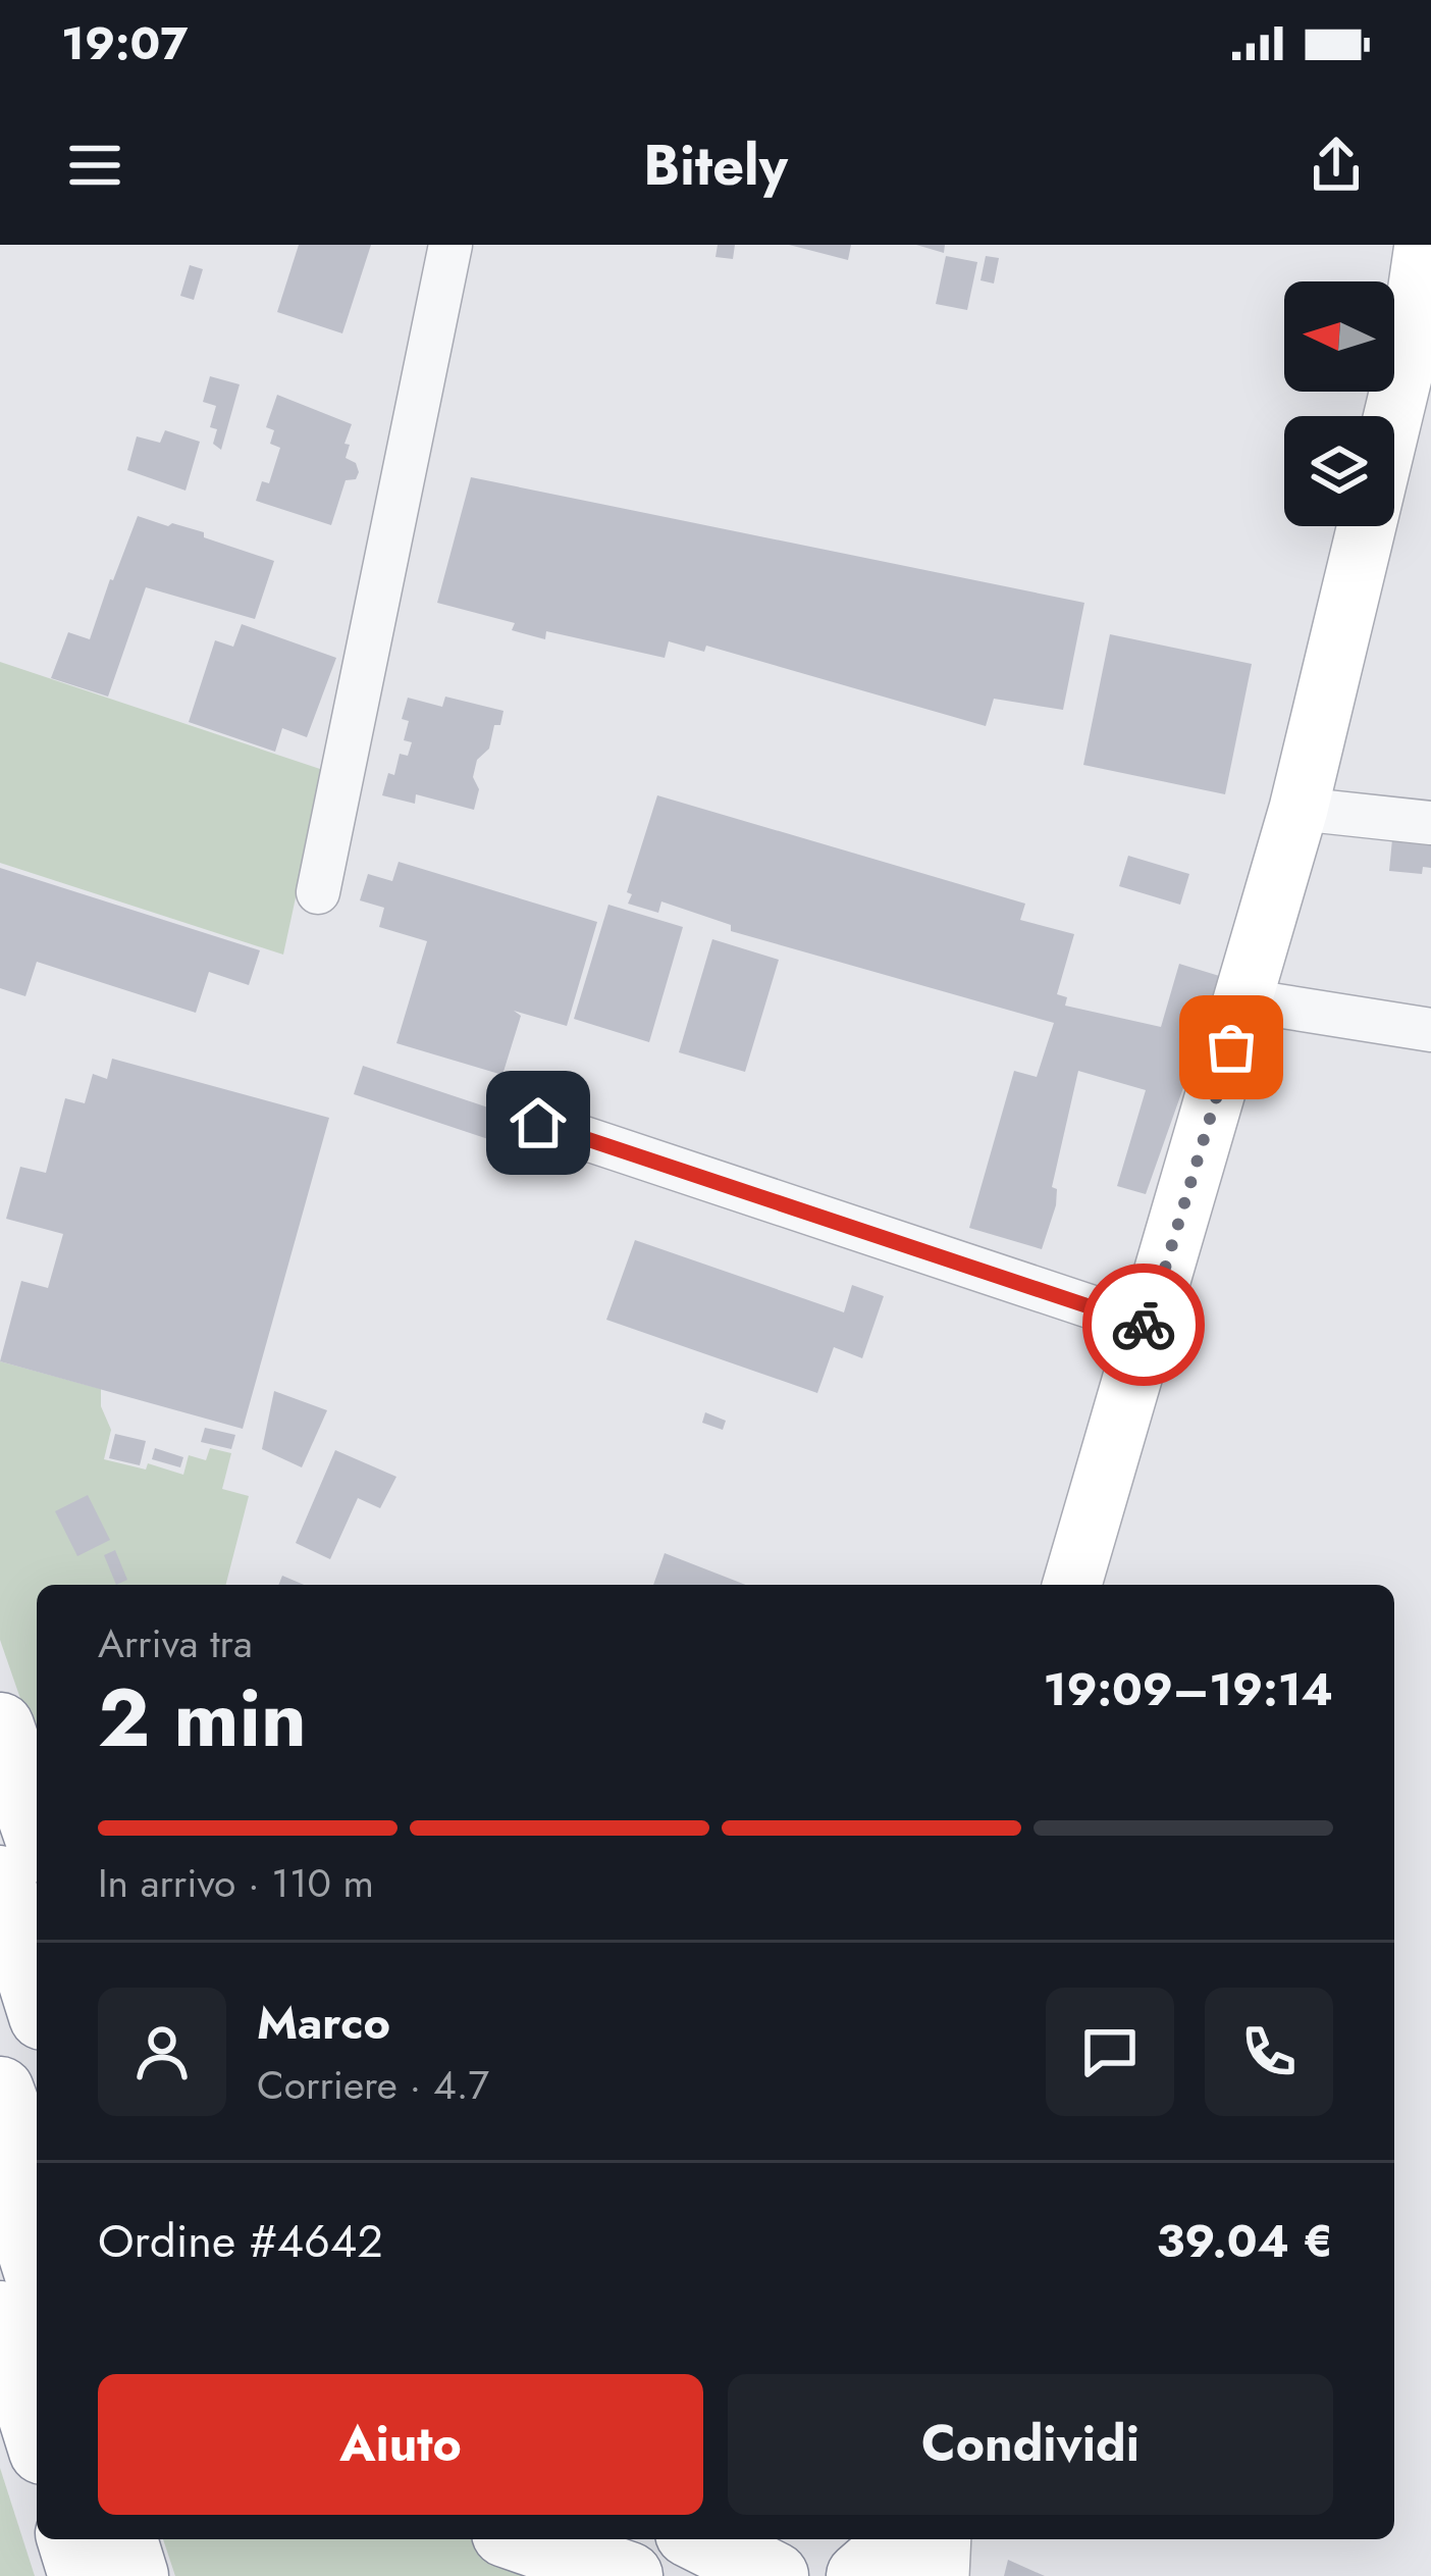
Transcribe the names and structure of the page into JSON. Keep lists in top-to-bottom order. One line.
{"north":"left","page":{"status":"19:07","header":"Bitely","heading":["2 min","Arriva tra","19:09–19:14"],"panel":["Marco","Corriere · 4.7","Ordine #4642","39.04 €"],"bar":"In arrivo · 110 m","buttons":["Aiuto","Condividi"]}}
